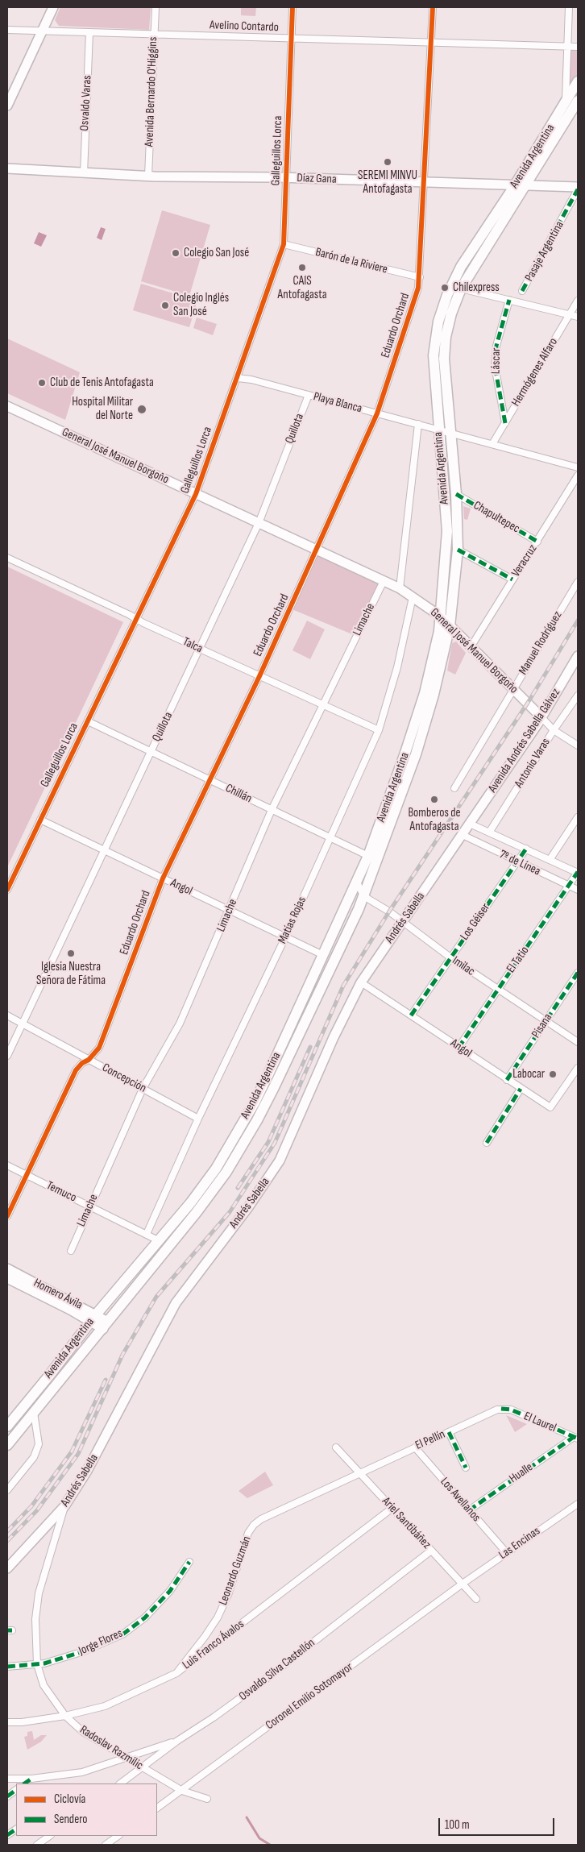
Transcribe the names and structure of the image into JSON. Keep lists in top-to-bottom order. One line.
{"streets":{"main road":["Avenida Argentina","Díaz Gana","General José Manuel Borgoño","Avenida Andrés Sabella Gálvez","Andrés Sabella","Homero Ávila"],"street":["Avelino Contardo","Avenida Bernardo O'Higgins","Osvaldo Varas","Galleguillos Lorca","Pasaje Argentina","Barón de la Riviere","Eduardo Orchard","Láscar","Hermógenes Alfaro","Playa Blanca","Quillota","Chapultepec","Veracruz","Limache","Manuel Rodríguez","Talca","Antonio Varas","Chillán","7º de Línea","Angol","Matías Rojas","Los Géiser","El Tatio","Imilac","Pisana","Concepción","Temuco","El Laurel","El Pellín","Hualle","Los Avellanos","Ariel Santibáñez","Las Encinas","Leonardo Guzmán","Jorge Flores","Luis Franco Ávalos","Osvaldo Silva Castellón","Coronel Emilio Sotomayor","Radoslav Razmilic"]},"crossings":[["Avelino Contardo","Avenida Bernardo O'Higgins"],["Avelino Contardo","Osvaldo Varas"],["Avelino Contardo","Galleguillos Lorca"],["Avelino Contardo","Eduardo Orchard"],["Avenida Bernardo O'Higgins","Díaz Gana"],["Osvaldo Varas","Díaz Gana"],["Galleguillos Lorca","Díaz Gana"],["Galleguillos Lorca","Barón de la Riviere"],["Galleguillos Lorca","Playa Blanca"],["Galleguillos Lorca","General José Manuel Borgoño"],["Galleguillos Lorca","Talca"],["Galleguillos Lorca","Chillán"],["Galleguillos Lorca","Angol"],["Avenida Argentina","Díaz Gana"],["Avenida Argentina","Playa Blanca"],["Avenida Argentina","General José Manuel Borgoño"],["Avenida Argentina","Chapultepec"],["Avenida Argentina","Chillán"],["Avenida Argentina","Angol"],["Avenida Argentina","Imilac"],["Avenida Argentina","Temuco"],["Avenida Argentina","Homero Ávila"],["Díaz Gana","Pasaje Argentina"],["Díaz Gana","Eduardo Orchard"],["Barón de la Riviere","Eduardo Orchard"],["Eduardo Orchard","Playa Blanca"],["Eduardo Orchard","General José Manuel Borgoño"],["Eduardo Orchard","Talca"],["Eduardo Orchard","Chillán"],["Eduardo Orchard","Angol"],["Eduardo Orchard","Concepción"],["Eduardo Orchard","Temuco"],["Láscar","Hermógenes Alfaro"],["Hermógenes Alfaro","Playa Blanca"],["Playa Blanca","Quillota"],["Quillota","General José Manuel Borgoño"],["Quillota","Talca"],["Quillota","Chillán"],["Quillota","Angol"],["Quillota","Concepción"],["General José Manuel Borgoño","Veracruz"],["General José Manuel Borgoño","Limache"],["General José Manuel Borgoño","Manuel Rodríguez"],["General José Manuel Borgoño","Avenida Andrés Sabella Gálvez"],["General José Manuel Borgoño","Matías Rojas"],["Chapultepec","Veracruz"],["Limache","Talca"],["Limache","Chillán"],["Limache","Angol"],["Limache","Concepción"],["Limache","Temuco"],["Talca","Matías Rojas"],["Avenida Andrés Sabella Gálvez","Andrés Sabella"],["Chillán","Matías Rojas"],["7º de Línea","Andrés Sabella"],["7º de Línea","Los Géiser"],["7º de Línea","El Tatio"],["Angol","Andrés Sabella"],["Angol","Matías Rojas"],["Angol","Los Géiser"],["Angol","El Tatio"],["Angol","Pisana"],["Andrés Sabella","Imilac"],["Andrés Sabella","Radoslav Razmilic"],["Matías Rojas","Concepción"],["Matías Rojas","Temuco"],["Los Géiser","Imilac"],["El Tatio","Imilac"],["Imilac","Pisana"],["El Laurel","El Pellín"],["El Laurel","Hualle"],["El Pellín","Los Avellanos"],["El Pellín","Ariel Santibáñez"],["El Pellín","Leonardo Guzmán"],["Hualle","Los Avellanos"],["Los Avellanos","Las Encinas"],["Ariel Santibáñez","Las Encinas"],["Ariel Santibáñez","Leonardo Guzmán"],["Ariel Santibáñez","Luis Franco Ávalos"],["Ariel Santibáñez","Osvaldo Silva Castellón"],["Ariel Santibáñez","Coronel Emilio Sotomayor"],["Las Encinas","Coronel Emilio Sotomayor"],["Leonardo Guzmán","Luis Franco Ávalos"],["Jorge Flores","Radoslav Razmilic"],["Luis Franco Ávalos","Radoslav Razmilic"],["Osvaldo Silva Castellón","Radoslav Razmilic"],["Coronel Emilio Sotomayor","Radoslav Razmilic"]],"places":["SEREMI MINVU Antofagasta","Colegio San José","CAIS Antofagasta","Chilexpress","Colegio Inglés San José","Club de Tenis Antofagasta","Hospital Militar del Norte","Bomberos de Antofagasta","Iglesia Nuestra Señora de Fátima","Labocar"],"legend":["Ciclovía","Sendero"],"scale_bar":"100 m"}
